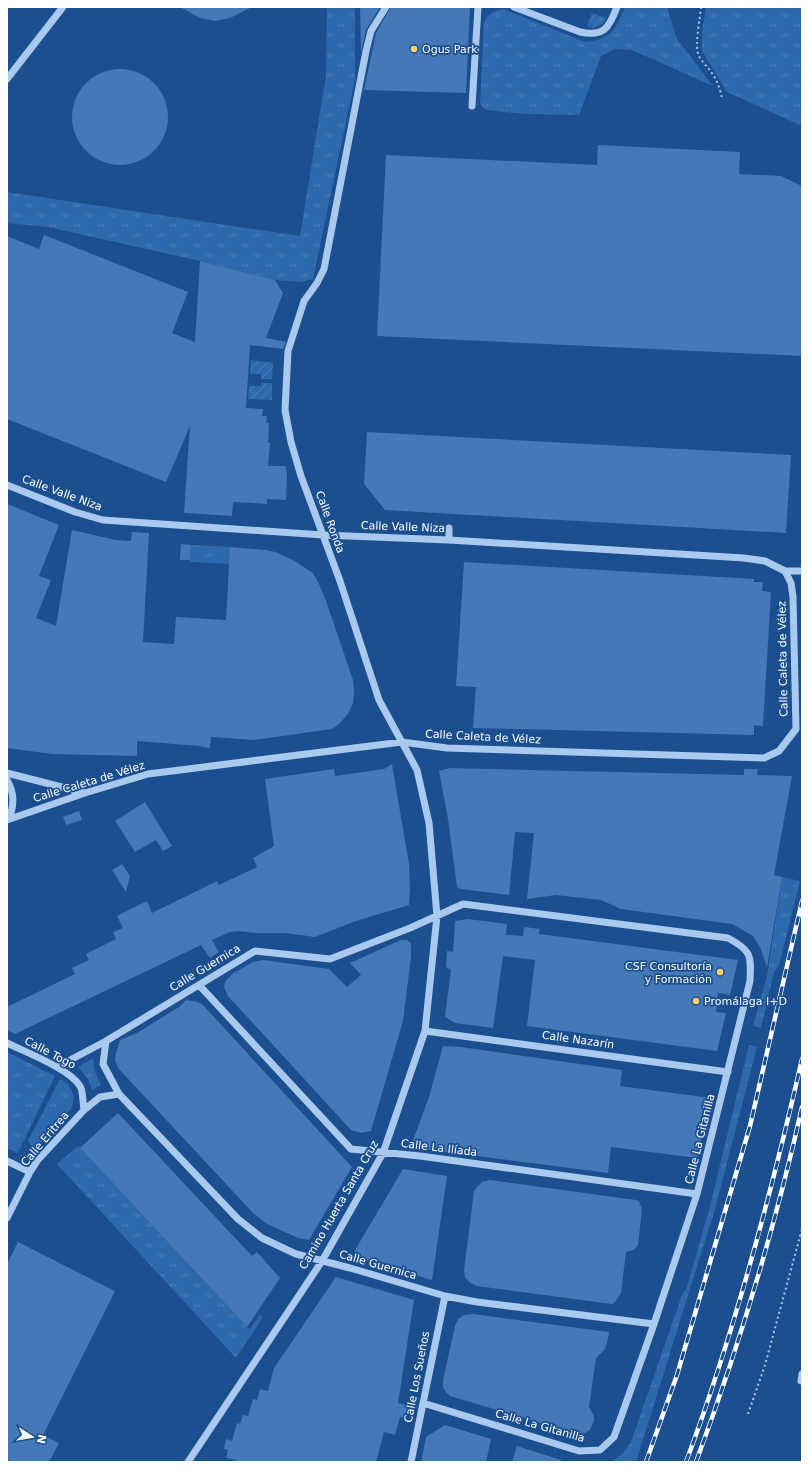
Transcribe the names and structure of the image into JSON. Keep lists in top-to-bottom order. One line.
{"streets":{"street":["Calle Valle Niza","Calle Ronda","Calle Caleta de Vélez","Calle Guernica","Calle Nazarín","Calle Togo","Calle Eritrea","Calle La Gitanilla","Calle La Ilíada","Camino Huerta Santa Cruz","Calle Los Sueños"]},"crossings":[["Calle Valle Niza","Calle Ronda"],["Calle Valle Niza","Calle Caleta de Vélez"],["Calle Ronda","Calle Caleta de Vélez"],["Calle Ronda","Camino Huerta Santa Cruz"],["Calle Caleta de Vélez","Camino Huerta Santa Cruz"],["Calle Guernica","Calle Togo"],["Calle Guernica","Calle Eritrea"],["Calle Guernica","Calle La Gitanilla"],["Calle Guernica","Calle La Ilíada"],["Calle Guernica","Camino Huerta Santa Cruz"],["Calle Guernica","Calle Los Sueños"],["Calle Nazarín","Calle La Gitanilla"],["Calle Nazarín","Camino Huerta Santa Cruz"],["Calle Togo","Calle Eritrea"],["Calle La Gitanilla","Calle La Ilíada"],["Calle La Gitanilla","Camino Huerta Santa Cruz"],["Calle La Gitanilla","Calle Los Sueños"],["Calle La Ilíada","Camino Huerta Santa Cruz"]],"places":["Ogus Park","CSF Consultoría y Formación","Promálaga I+D"],"north":"right"}
